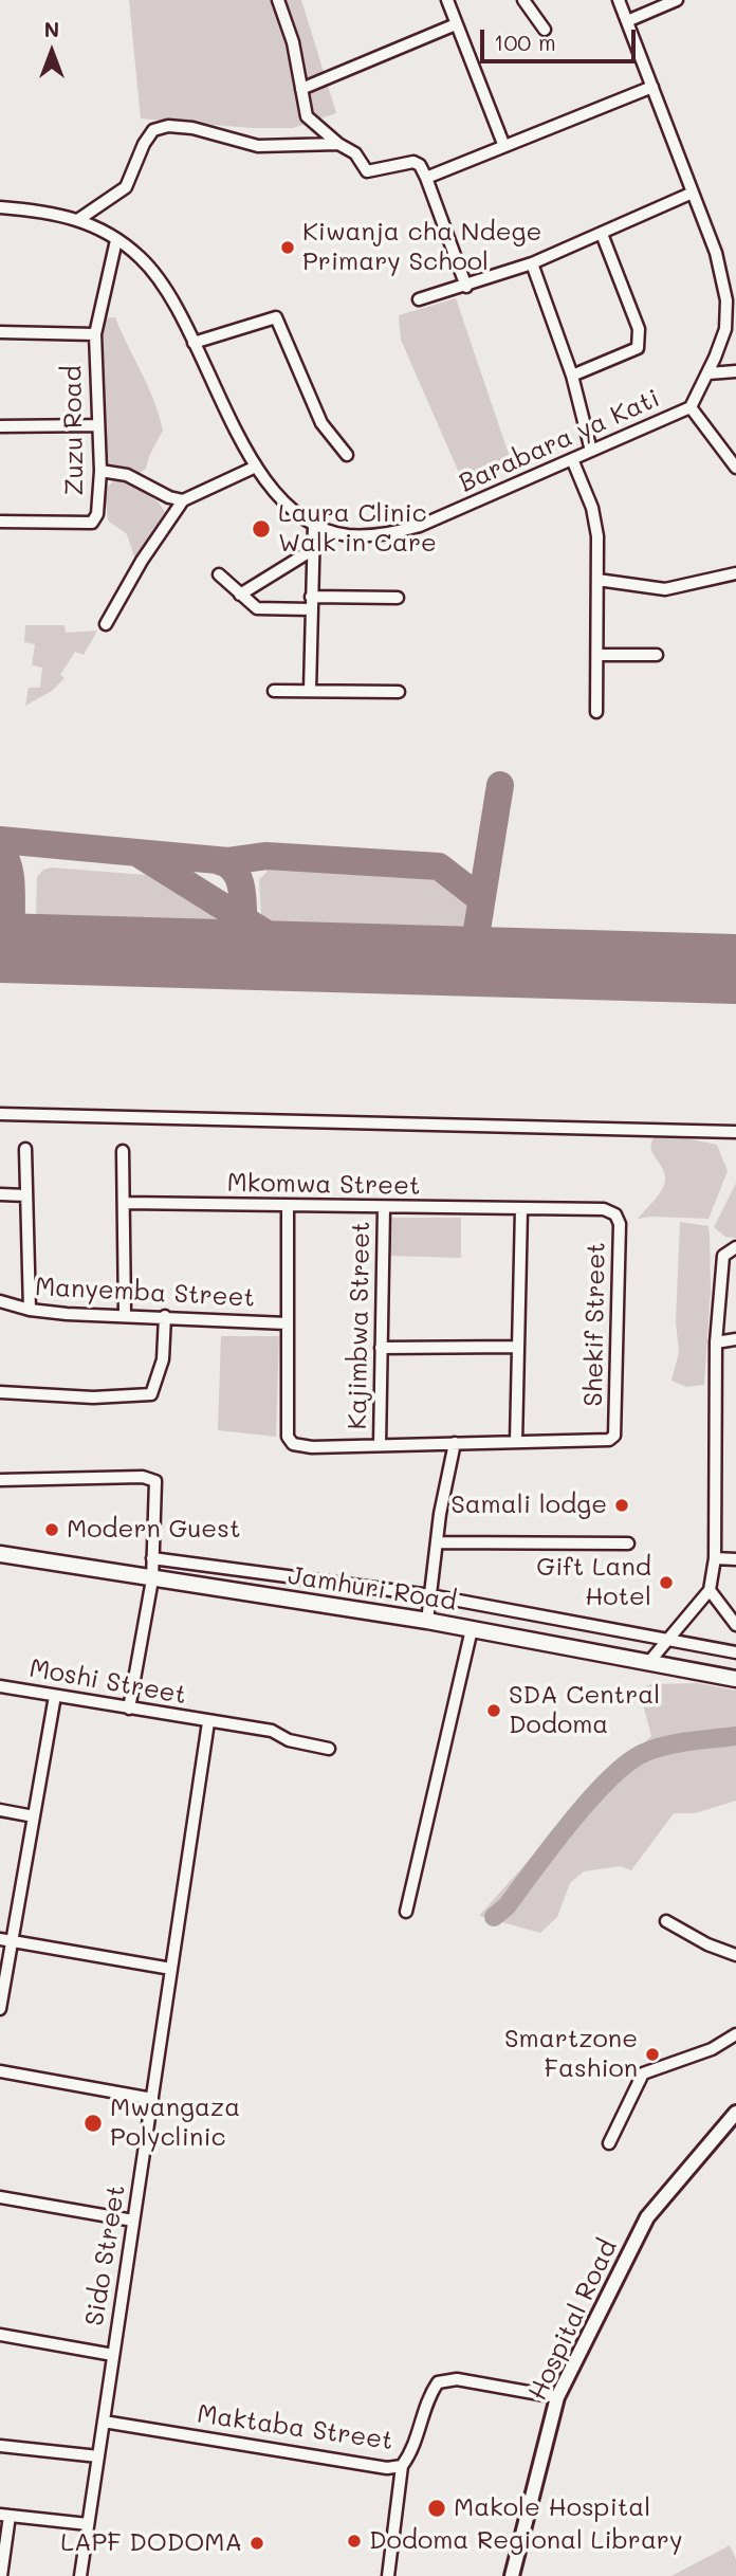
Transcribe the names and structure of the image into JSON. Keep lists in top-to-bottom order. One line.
{"streets":{"main road":["Jamhuri Road"],"street":["Zuzu Road","Barabara ya Kati","Mkomwa Street","Manyemba Street","Shekif Street","Kajimbwa Street","Moshi Street","Sido Street","Hospital Road","Maktaba Street"]},"crossings":[["Zuzu Road","Barabara ya Kati"],["Mkomwa Street","Shekif Street"],["Mkomwa Street","Kajimbwa Street"],["Moshi Street","Sido Street"],["Sido Street","Maktaba Street"],["Hospital Road","Maktaba Street"]],"places":["Kiwanja cha Ndege Primary School","Laura Clinic Walk in Care","Samali lodge","Modern Guest","Gift Land Hotel","SDA Central Dodoma","Smartzone Fashion","Mwangaza Polyclinic","Makole Hospital","Dodoma Regional Library","LAPF DODOMA"],"scale_bar":"100 m","north":"top"}
